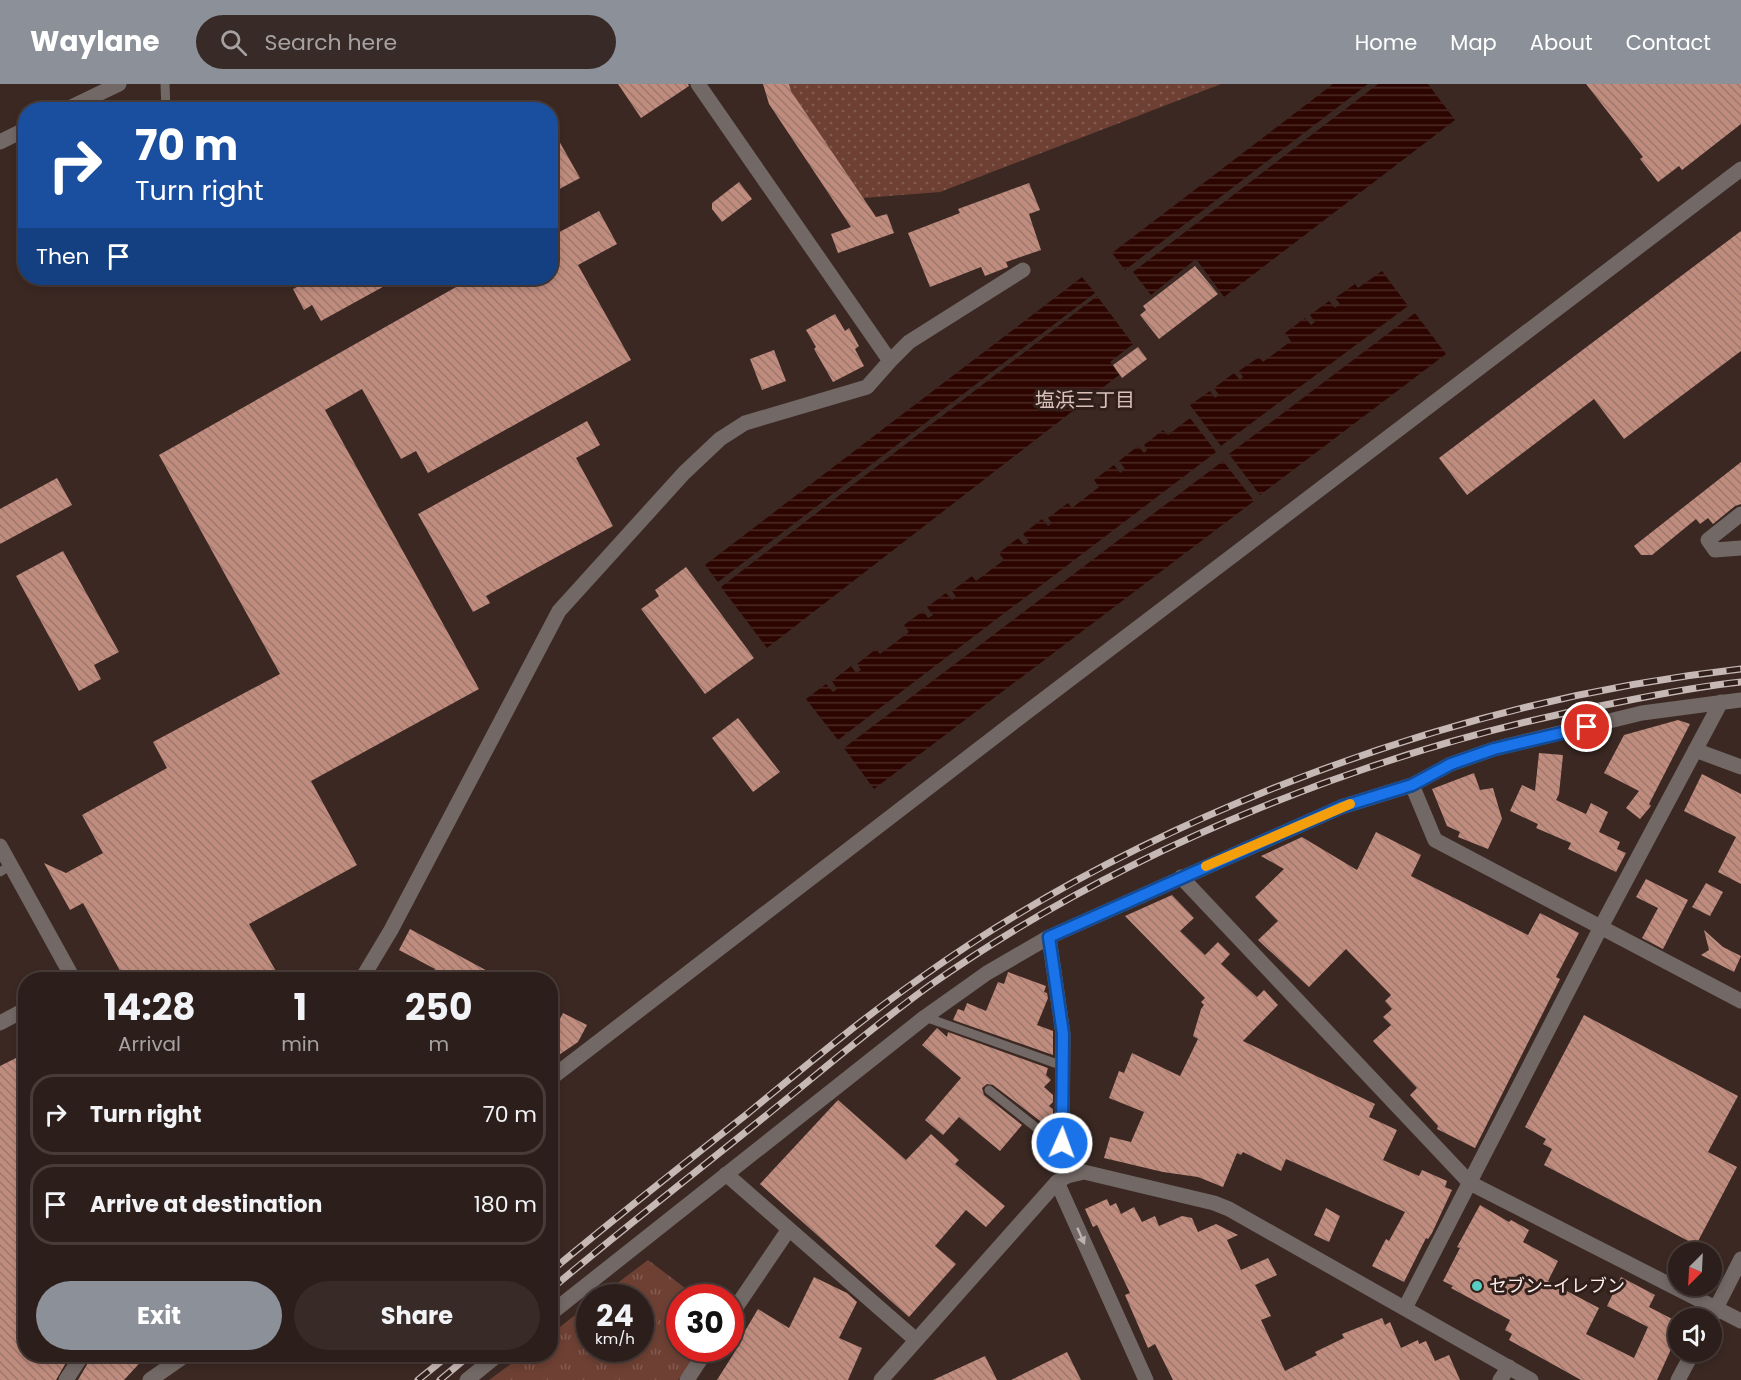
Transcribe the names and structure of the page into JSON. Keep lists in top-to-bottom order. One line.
{"districts":["塩浜三丁目"],"places":["セブン-イレブン"],"north":"bottom left","page":{"header":"Waylane","search":"Search here","nav":["Home","Map","About","Contact"],"turn":["70 m","Turn right"],"then":"Then","eta":["14:28","Arrival","1","min","250","m"],"list":[{"name":"Turn right","value":"70 m"},{"name":"Arrive at destination","value":"180 m"}],"buttons":["Exit","Share"],"speed":"24 km/h","limit":"30"}}
